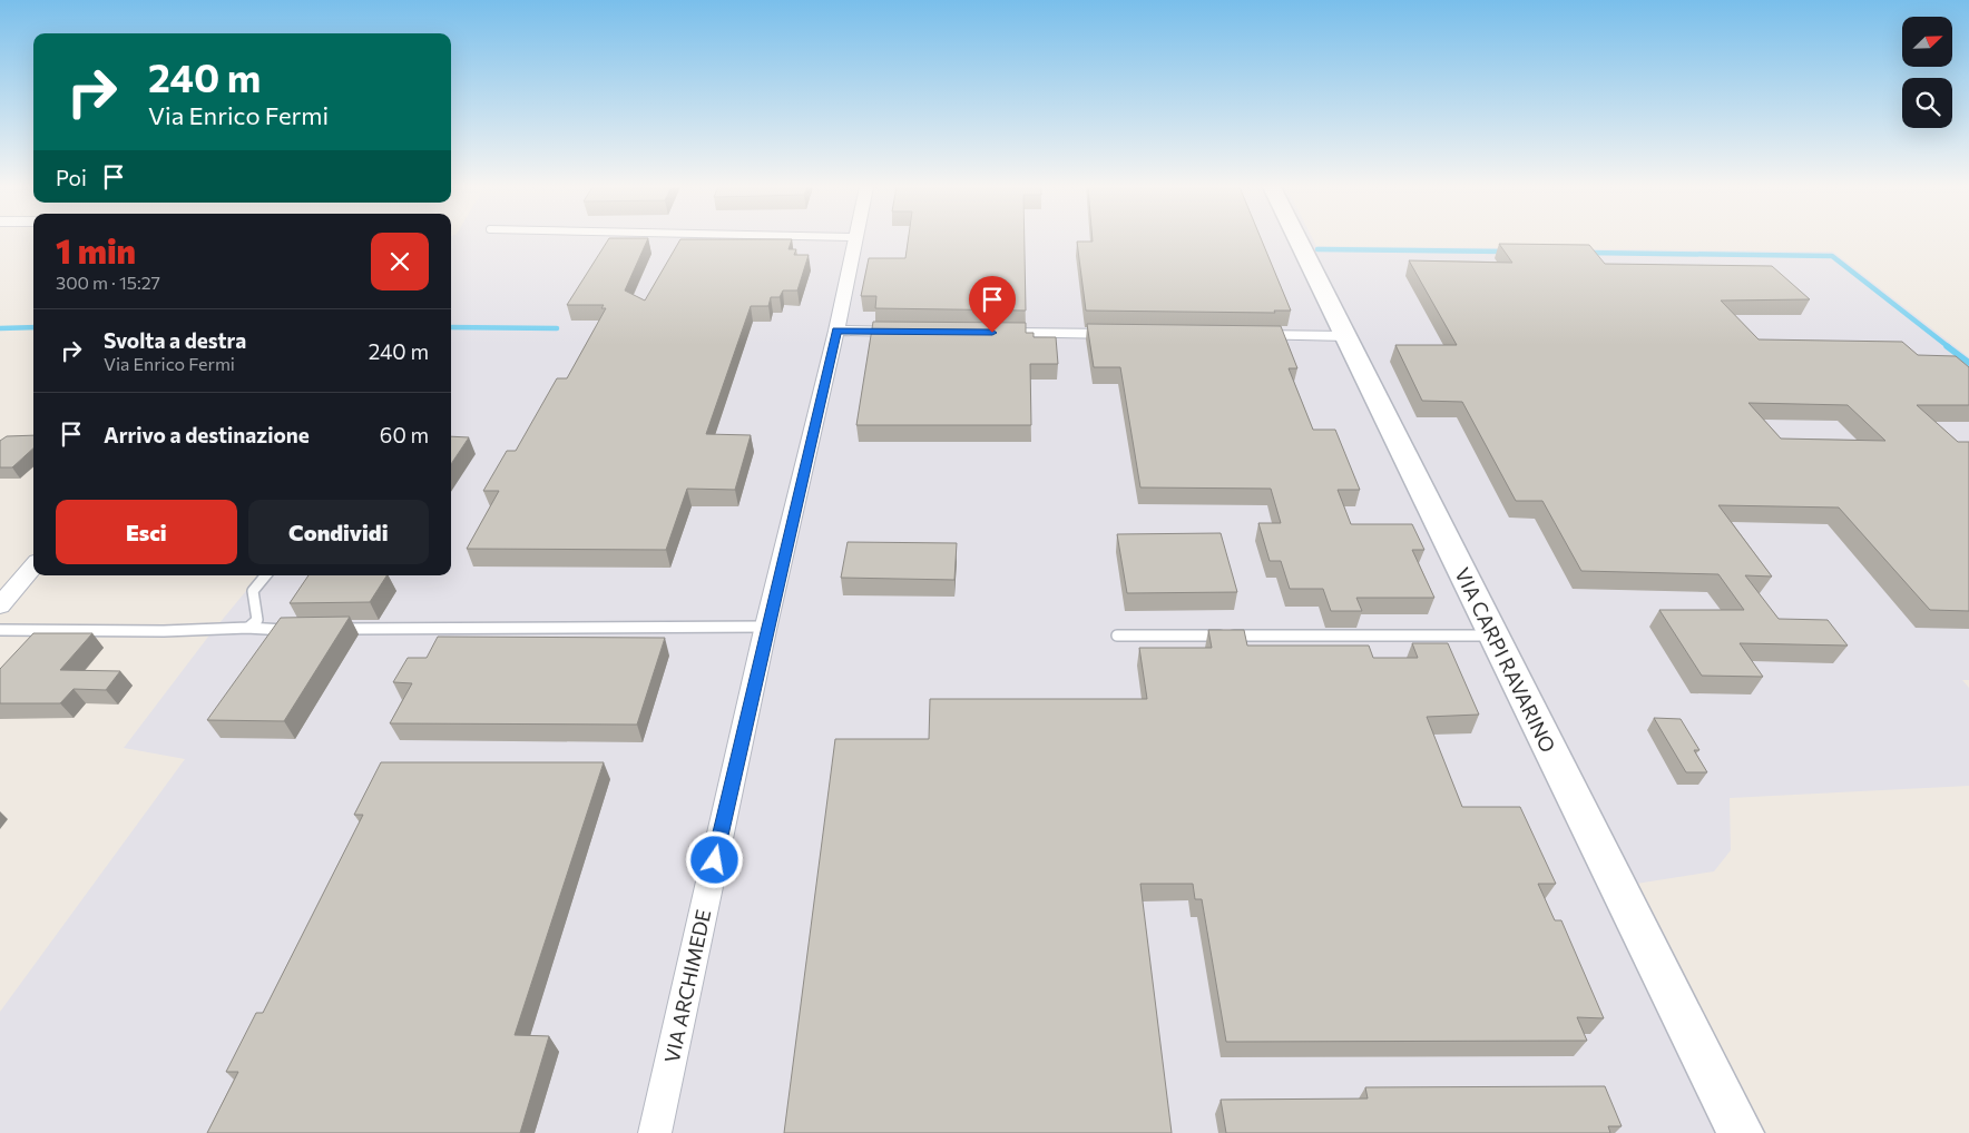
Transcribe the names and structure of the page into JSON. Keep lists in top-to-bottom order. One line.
{"streets":{"main road":["VIA CARPI RAVARINO"],"street":["VIA ARCHIMEDE"]},"north":"top right","page":{"turn":["240 m","Via Enrico Fermi"],"then":"Poi","heading":["1 min","300 m · 15:27"],"list":[{"name":"Svolta a destra","note":"Via Enrico Fermi","value":"240 m"},{"name":"Arrivo a destinazione","value":"60 m"}],"buttons":["Esci","Condividi"]}}
